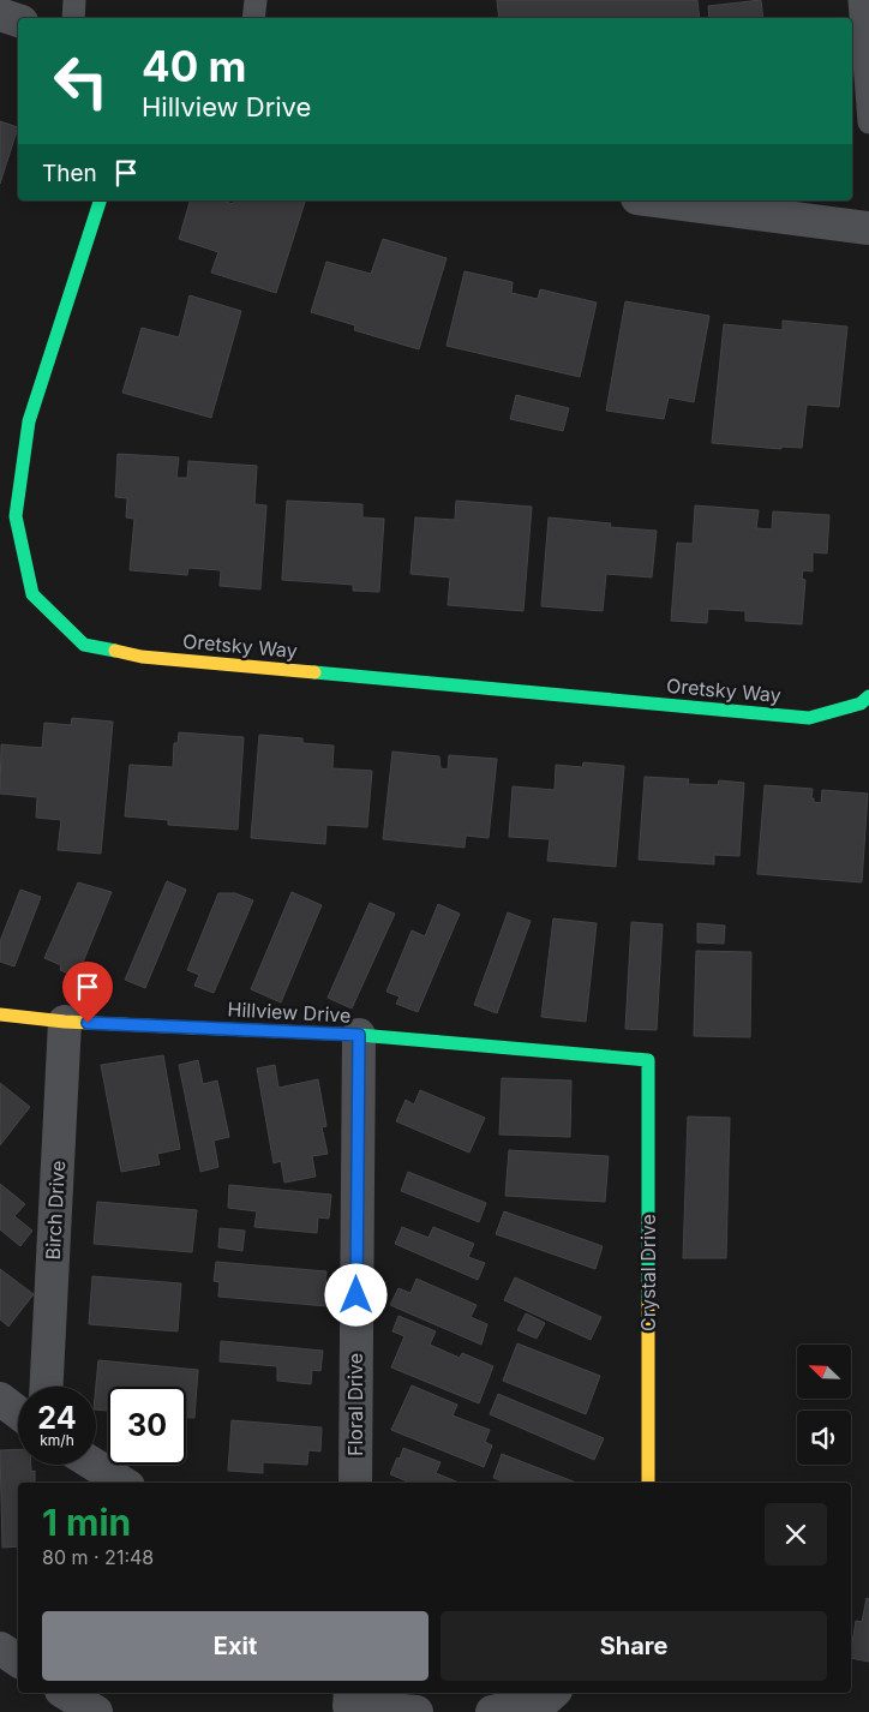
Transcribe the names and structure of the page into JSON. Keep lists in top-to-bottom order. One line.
{"streets":{"street":["Oretsky Way","Hillview Drive","Birch Drive","Crystal Drive","Floral Drive"]},"crossings":[["Hillview Drive","Birch Drive"],["Hillview Drive","Crystal Drive"],["Hillview Drive","Floral Drive"]],"north":"top left","page":{"turn":["40 m","Hillview Drive"],"then":"Then","speed":"24 km/h","limit":"30","heading":["1 min","80 m · 21:48"],"buttons":["Exit","Share"]}}
